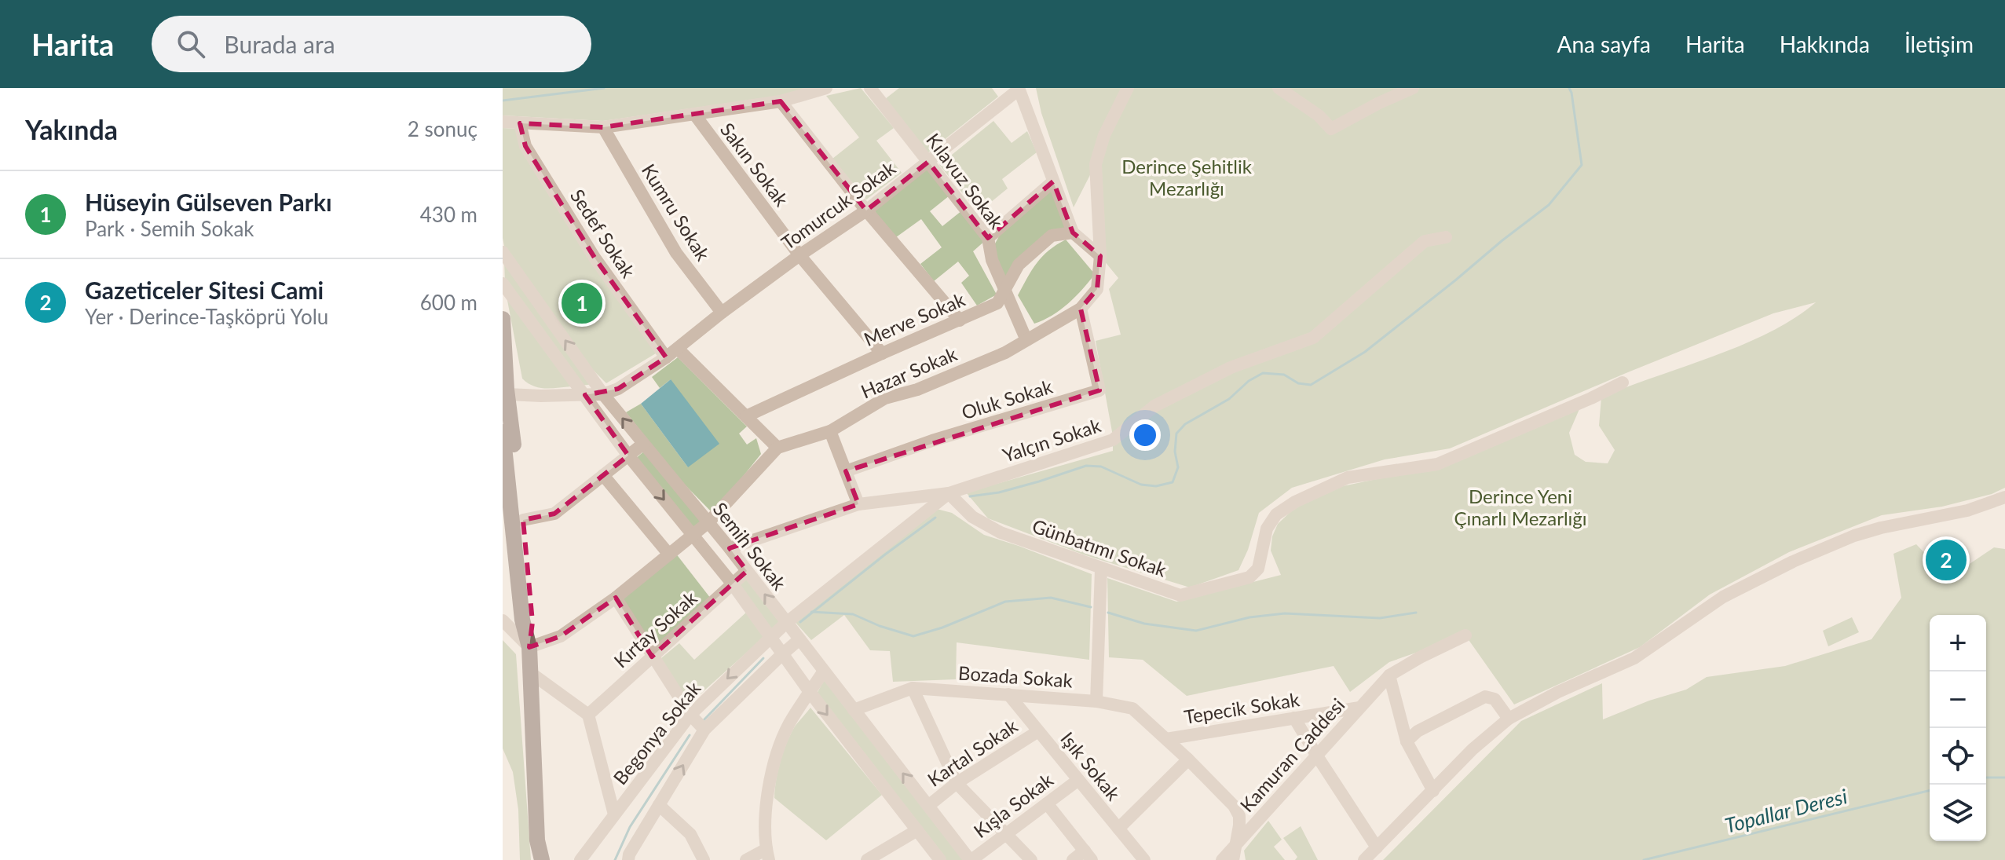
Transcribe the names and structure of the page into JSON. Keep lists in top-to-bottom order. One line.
{"streets":{"street":["Sakın Sokak","Kılavuz Sokak","Tomurcuk Sokak","Kumru Sokak","Sedef Sokak","Merve Sokak","Hazar Sokak","Oluk Sokak","Yalçın Sokak","Semih Sokak","Günbatımı Sokak","Kırtay Sokak","Bozada Sokak","Tepecik Sokak","Begonya Sokak","Kartal Sokak","Kamuran Caddesi","Işık Sokak","Kışla Sokak"]},"crossings":[["Sakın Sokak","Tomurcuk Sokak"],["Sakın Sokak","Merve Sokak"],["Kılavuz Sokak","Tomurcuk Sokak"],["Kılavuz Sokak","Merve Sokak"],["Kılavuz Sokak","Hazar Sokak"],["Kılavuz Sokak","Oluk Sokak"],["Tomurcuk Sokak","Kumru Sokak"],["Tomurcuk Sokak","Sedef Sokak"],["Tomurcuk Sokak","Semih Sokak"],["Merve Sokak","Hazar Sokak"],["Merve Sokak","Oluk Sokak"],["Hazar Sokak","Oluk Sokak"],["Hazar Sokak","Semih Sokak"],["Yalçın Sokak","Semih Sokak"],["Yalçın Sokak","Günbatımı Sokak"],["Yalçın Sokak","Begonya Sokak"],["Semih Sokak","Kırtay Sokak"],["Semih Sokak","Bozada Sokak"],["Semih Sokak","Begonya Sokak"],["Semih Sokak","Kartal Sokak"],["Semih Sokak","Kışla Sokak"],["Günbatımı Sokak","Begonya Sokak"],["Bozada Sokak","Tepecik Sokak"],["Bozada Sokak","Kamuran Caddesi"],["Bozada Sokak","Işık Sokak"],["Tepecik Sokak","Kamuran Caddesi"],["Kartal Sokak","Işık Sokak"],["Işık Sokak","Kışla Sokak"]],"water":["Topallar Deresi"],"parks":["Derince Şehitlik Mezarlığı","Derince Yeni Çınarlı Mezarlığı"],"page":{"header":"Harita","search":"Burada ara","nav":["Ana sayfa","Harita","Hakkında","İletişim"],"heading":["Yakında","2 sonuç"],"list":[{"mark":"1","name":"Hüseyin Gülseven Parkı","note":"Park · Semih Sokak","value":"430 m"},{"mark":"2","name":"Gazeticeler Sitesi Cami","note":"Yer · Derince-Taşköprü Yolu","value":"600 m"}],"pins":["1","2"],"map_buttons":["+","−"]}}
